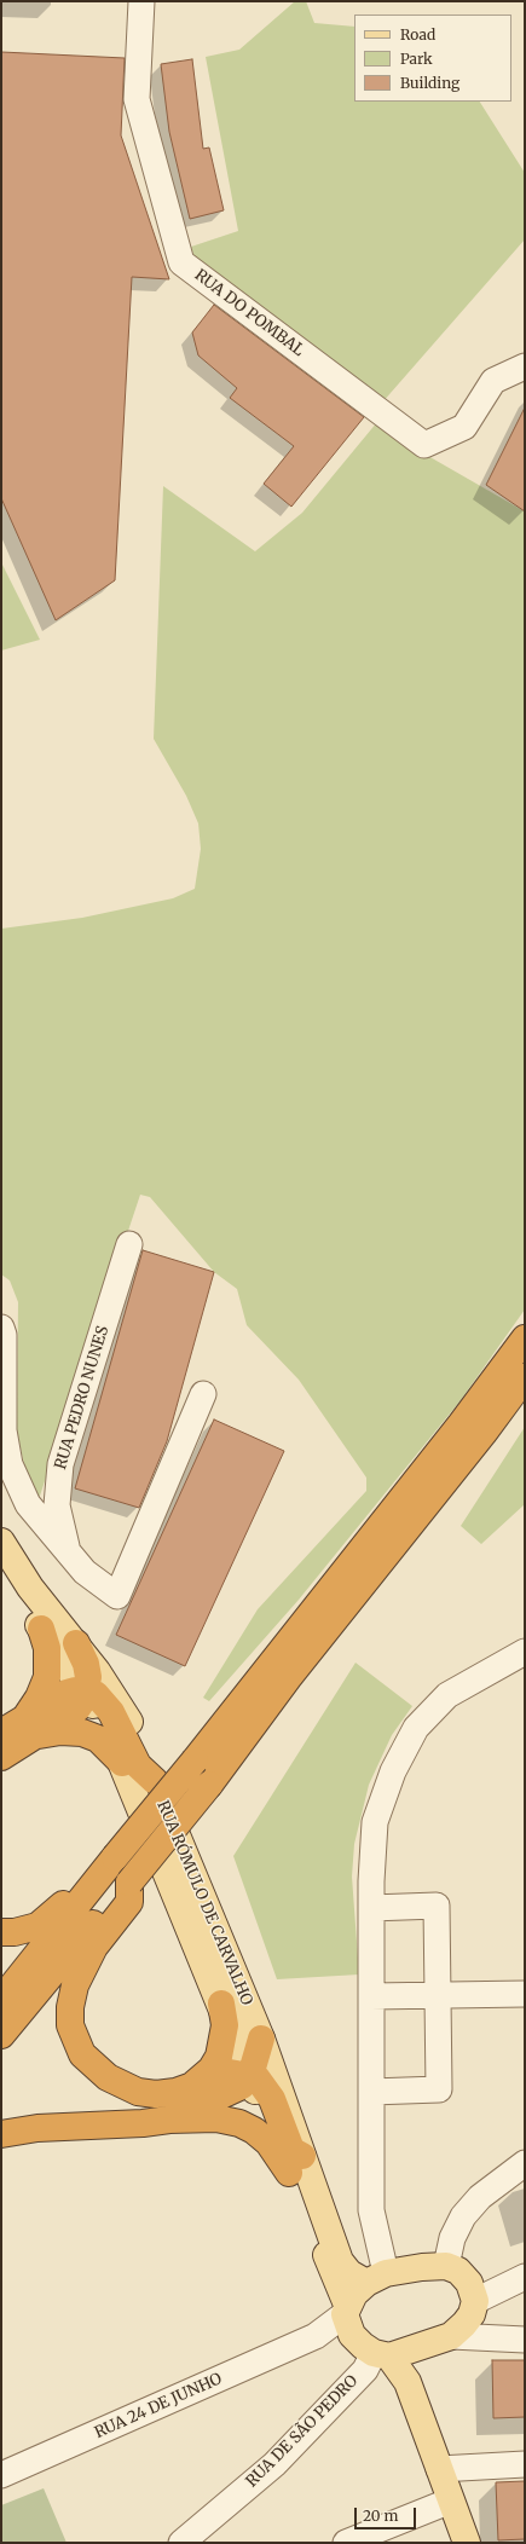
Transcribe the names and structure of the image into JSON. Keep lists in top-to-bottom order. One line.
{"streets":{"main road":["RUA RÓMULO DE CARVALHO"],"street":["RUA DO POMBAL","RUA PEDRO NUNES","RUA 24 DE JUNHO","RUA DE SÃO PEDRO"]},"crossings":[["RUA RÓMULO DE CARVALHO","RUA 24 DE JUNHO"],["RUA RÓMULO DE CARVALHO","RUA DE SÃO PEDRO"],["RUA 24 DE JUNHO","RUA DE SÃO PEDRO"]],"legend":["Road","Park","Building"],"scale_bar":"20 m"}
